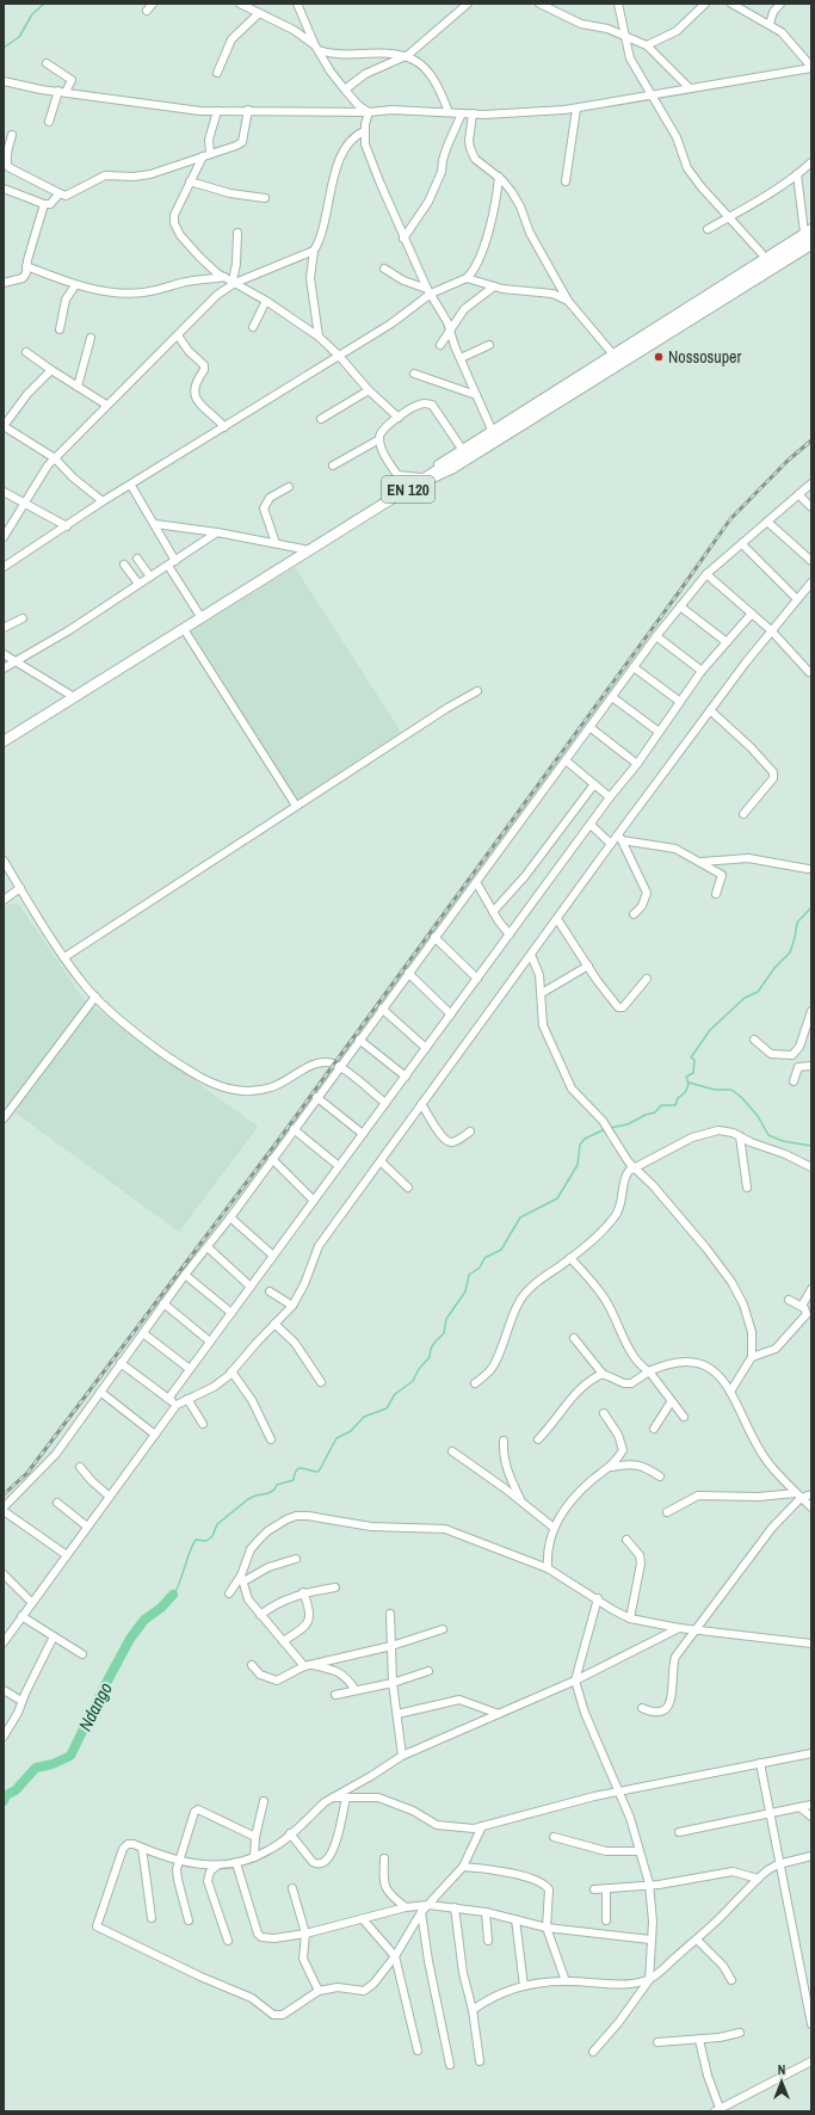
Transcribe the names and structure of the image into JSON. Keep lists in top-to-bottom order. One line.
{"streets":{"main road":["EN 120"]},"water":["Ndango"],"places":["Nossosuper"],"north":"top"}
